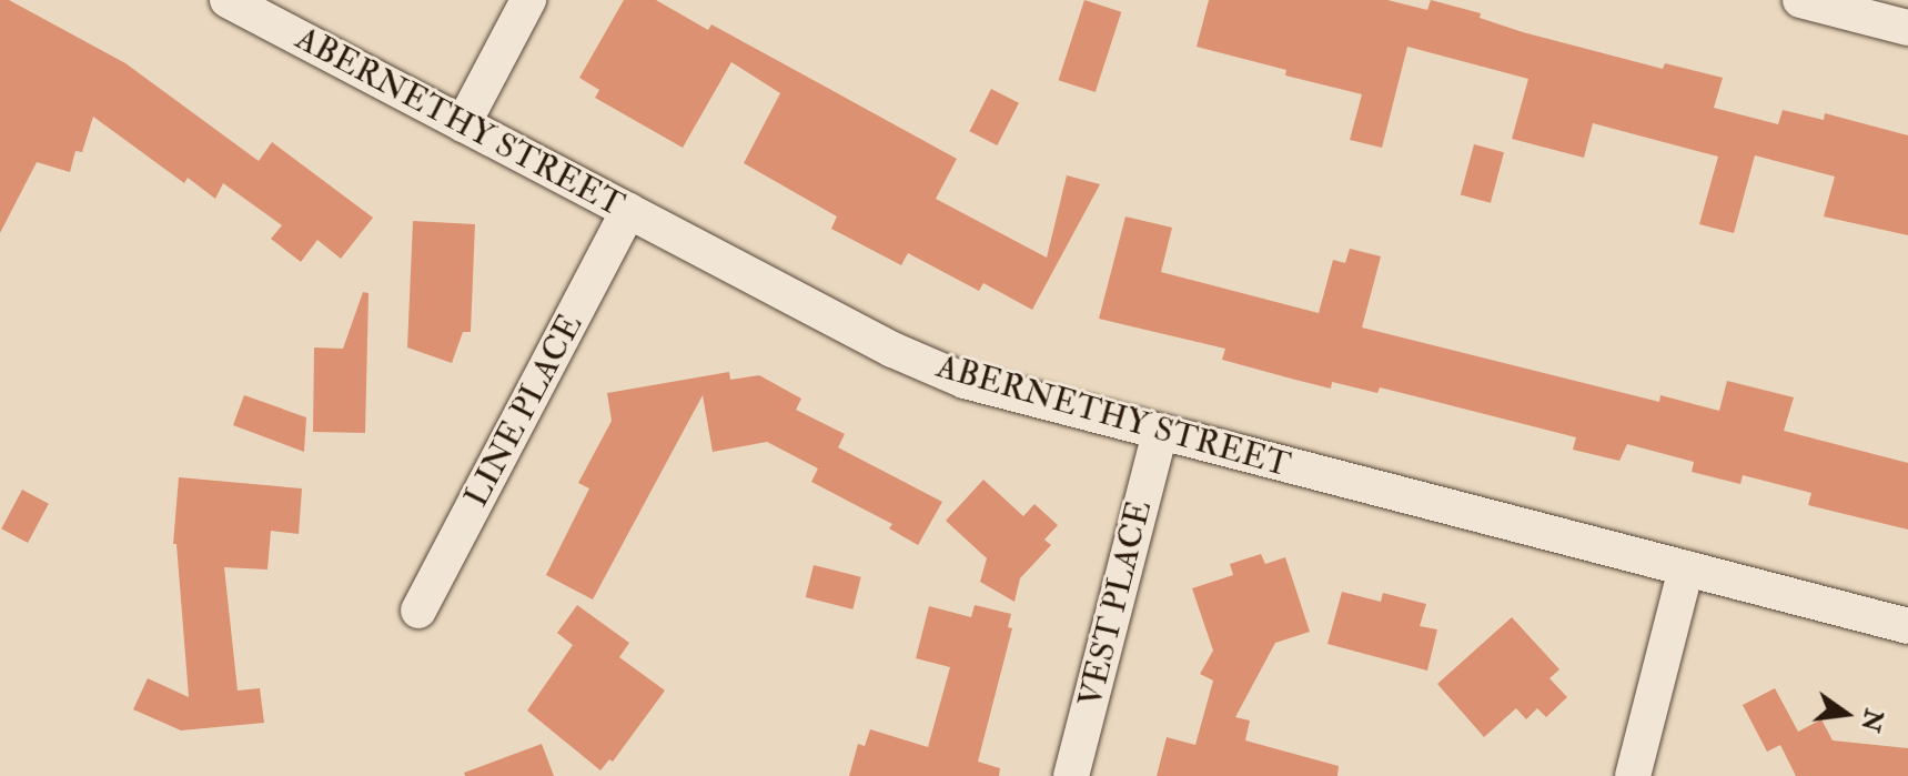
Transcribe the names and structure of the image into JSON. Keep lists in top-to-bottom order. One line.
{"streets":{"street":["ABERNETHY STREET","LINE PLACE","VEST PLACE"]},"crossings":[["ABERNETHY STREET","LINE PLACE"],["ABERNETHY STREET","VEST PLACE"]],"north":"right"}
